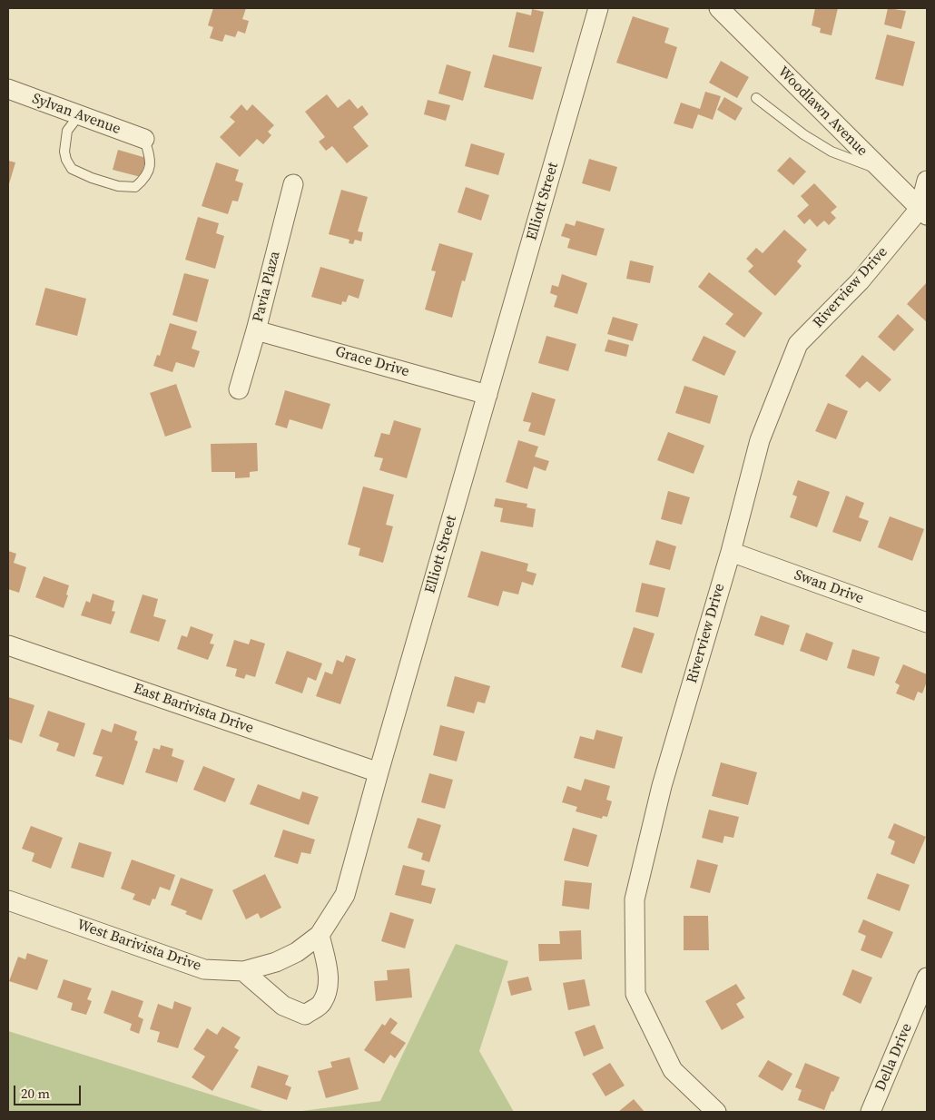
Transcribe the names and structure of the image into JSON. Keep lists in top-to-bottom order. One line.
{"streets":{"street":["Woodlawn Avenue","Sylvan Avenue","Elliott Street","Pavia Plaza","Riverview Drive","Grace Drive","Swan Drive","East Barivista Drive","West Barivista Drive","Della Drive"]},"crossings":[["Woodlawn Avenue","Riverview Drive"],["Elliott Street","Grace Drive"],["Elliott Street","East Barivista Drive"],["Elliott Street","West Barivista Drive"],["Pavia Plaza","Grace Drive"],["Riverview Drive","Swan Drive"]],"scale_bar":"20 m"}
